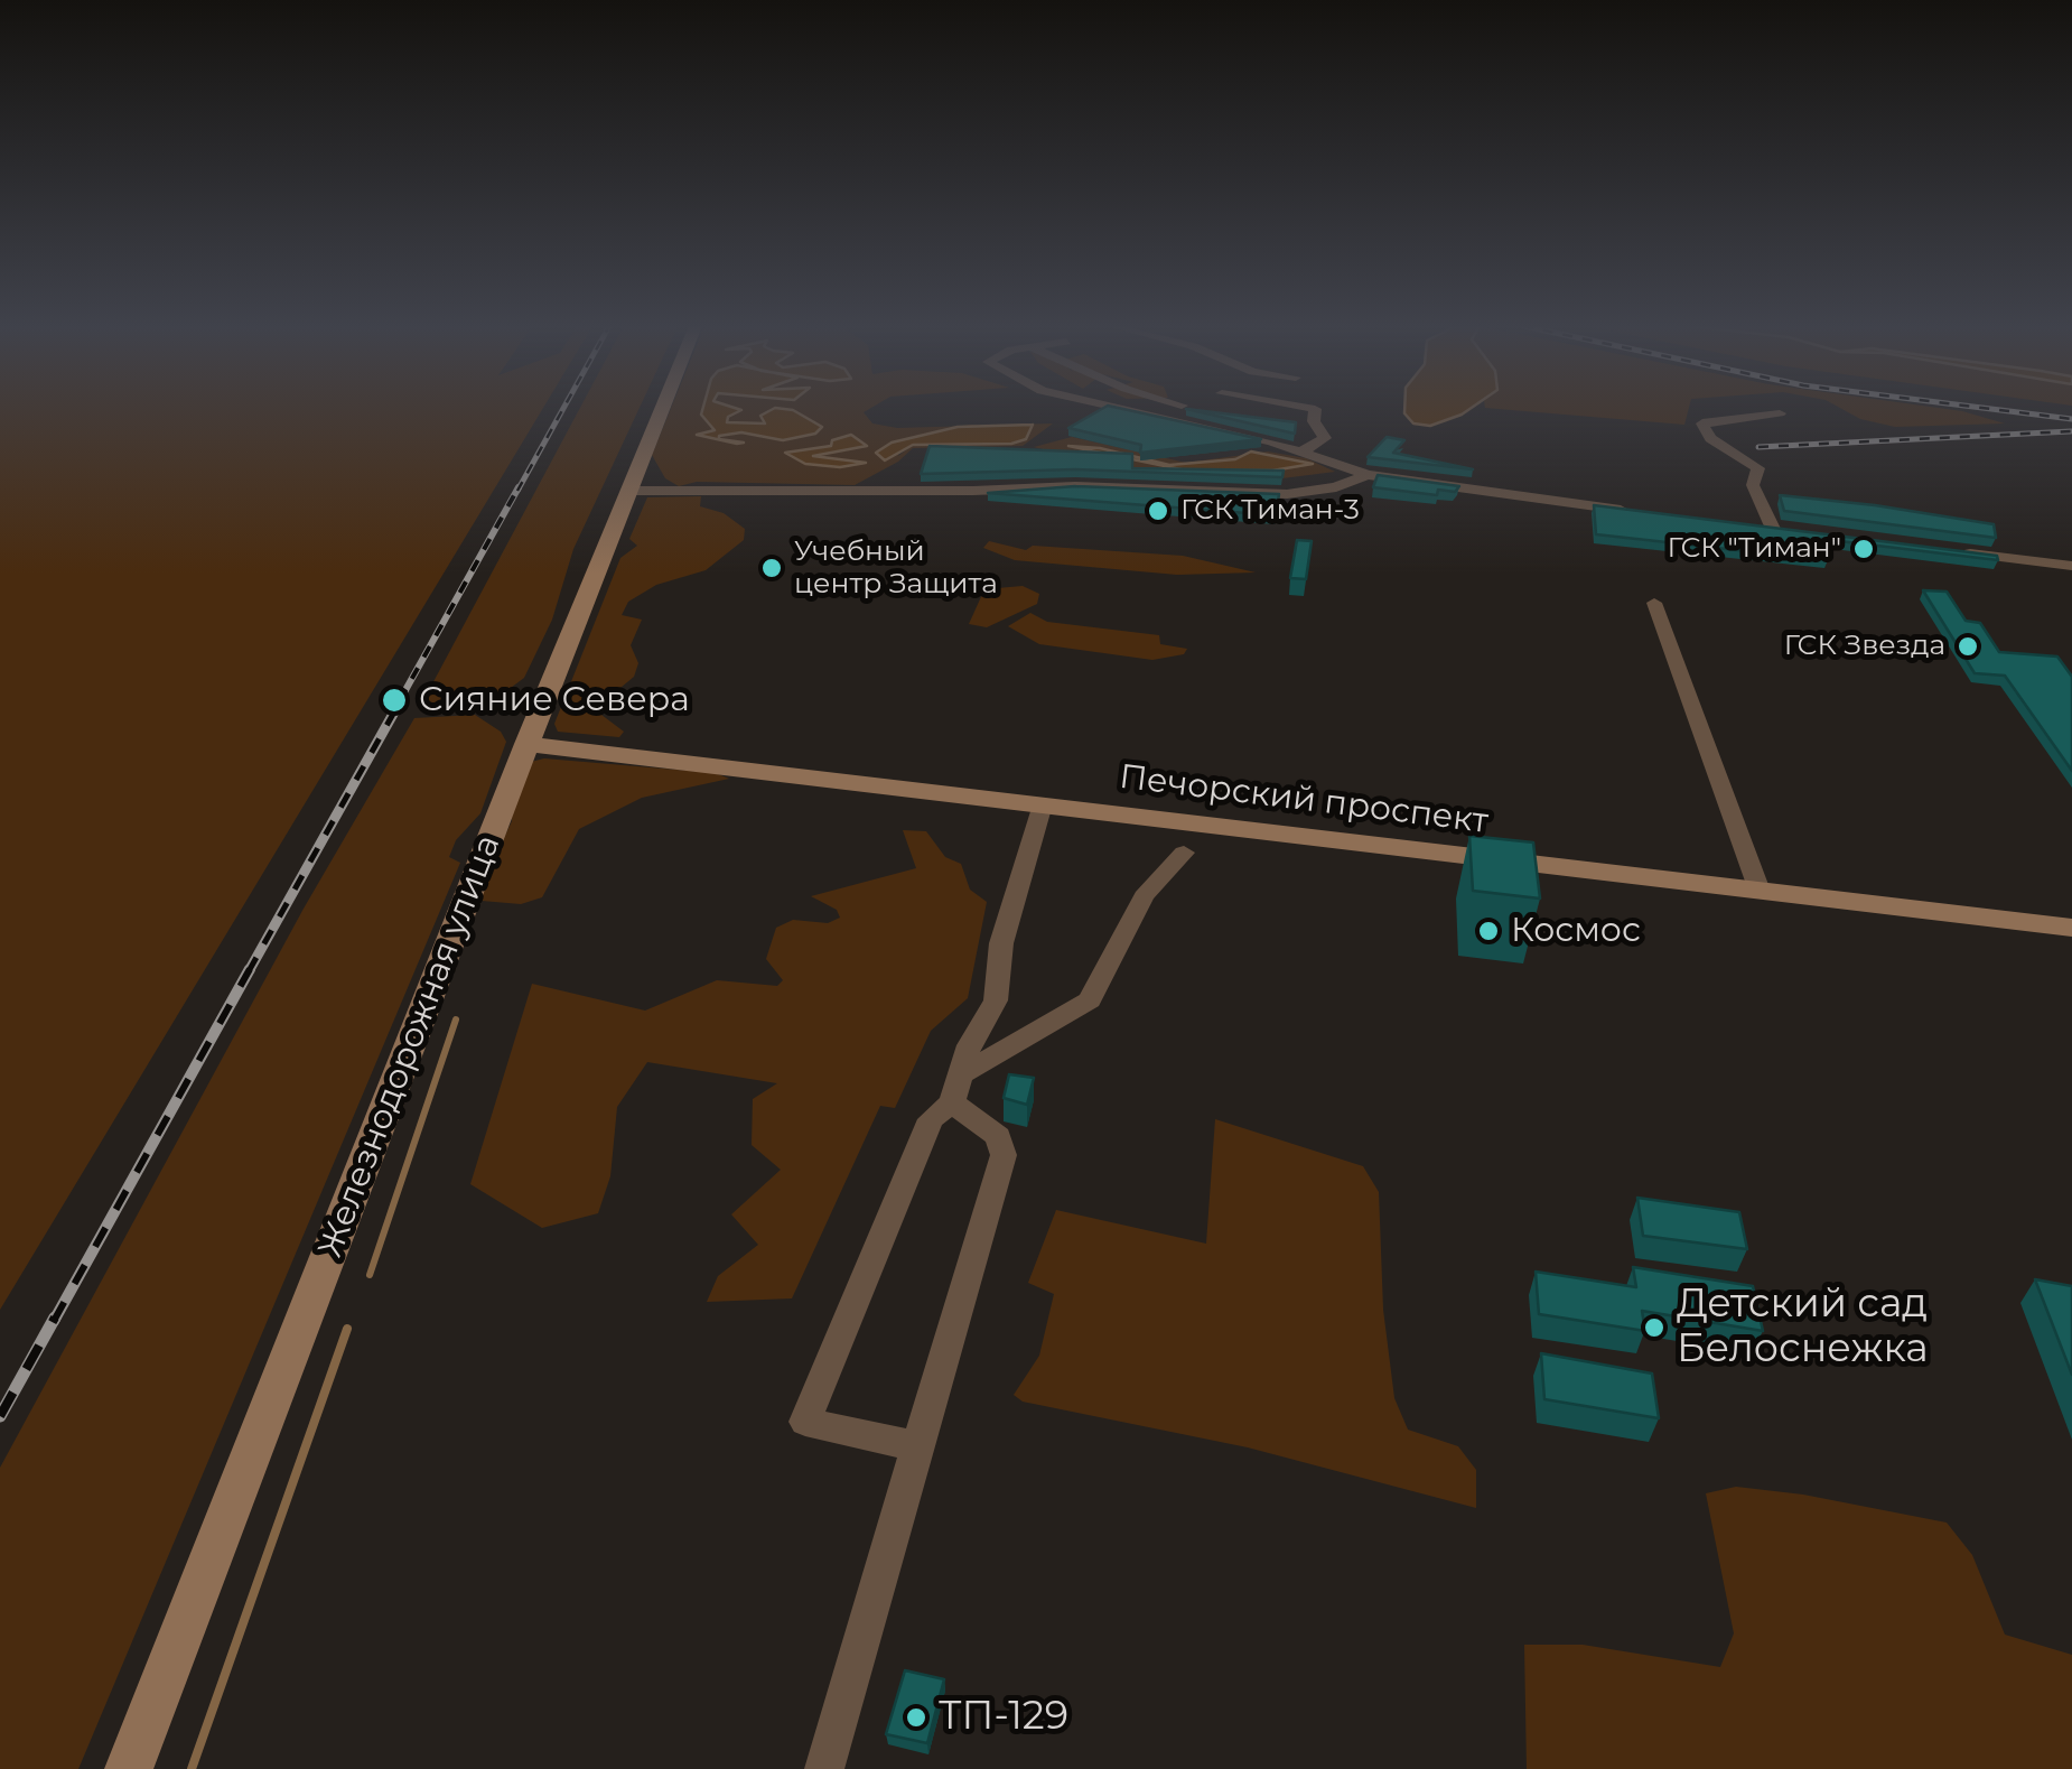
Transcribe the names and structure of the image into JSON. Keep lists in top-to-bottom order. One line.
{"streets":{"main road":["Печорский проспект","Железнодорожная улица"]},"crossings":[["Печорский проспект","Железнодорожная улица"]],"places":["ГСК Тиман-3","ГСК \"Тиман\"","Учебный центр Защита","ГСК Звезда","Сияние Севера","Космос","Детский сад Белоснежка","ТП-129"]}
